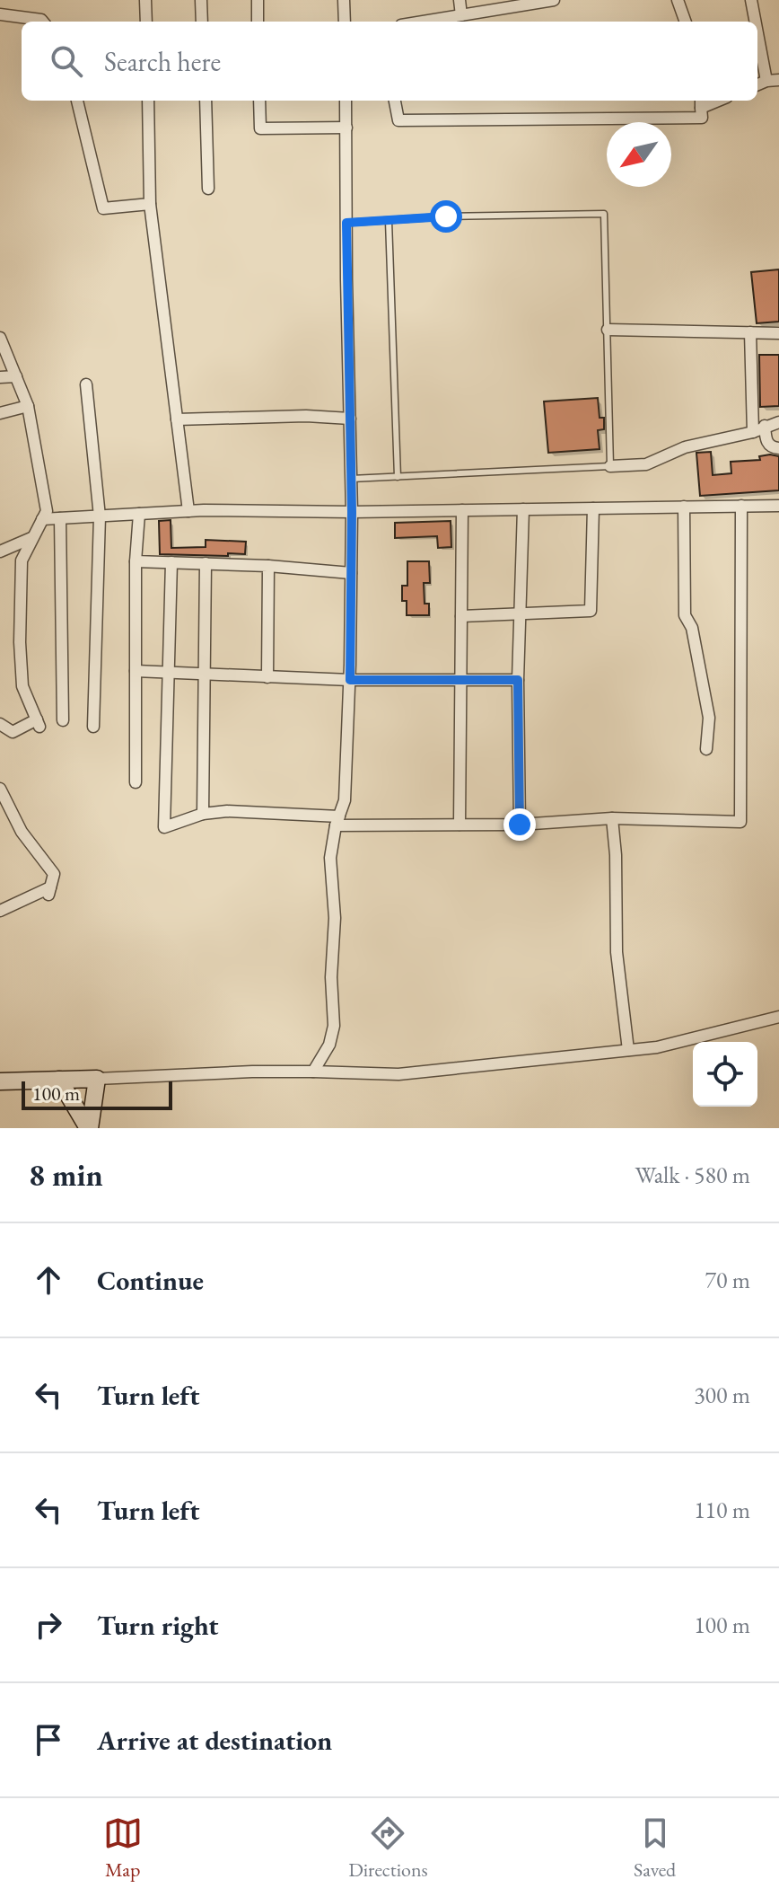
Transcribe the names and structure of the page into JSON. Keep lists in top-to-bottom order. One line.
{"scale_bar":"100 m","north":"bottom left","page":{"search":"Search here","scale":"100 m","heading":["8 min","Walk · 580 m"],"list":[["Continue","70 m"],["Turn left","300 m"],["Turn left","110 m"],["Turn right","100 m"],"Arrive at destination"],"nav":["Map","Directions","Saved"]}}
